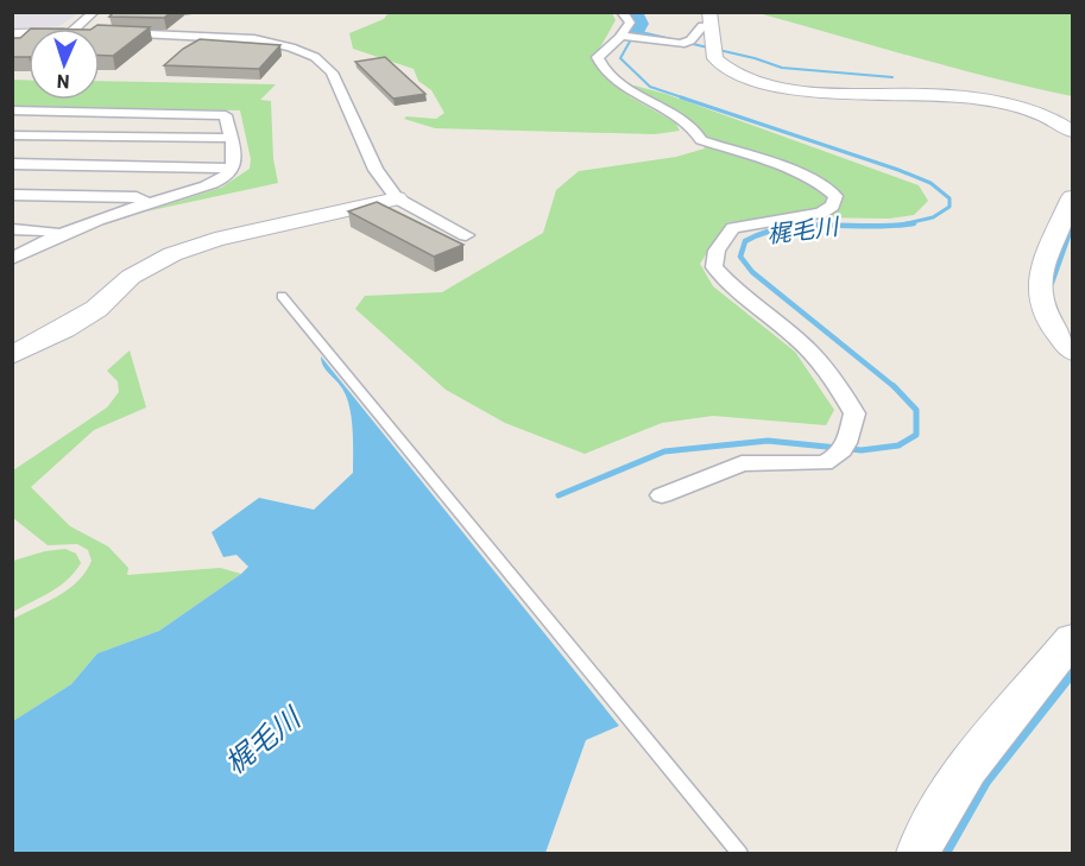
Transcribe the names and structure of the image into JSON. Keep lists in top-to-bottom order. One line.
{"water":["梶毛川"],"north":"bottom"}
